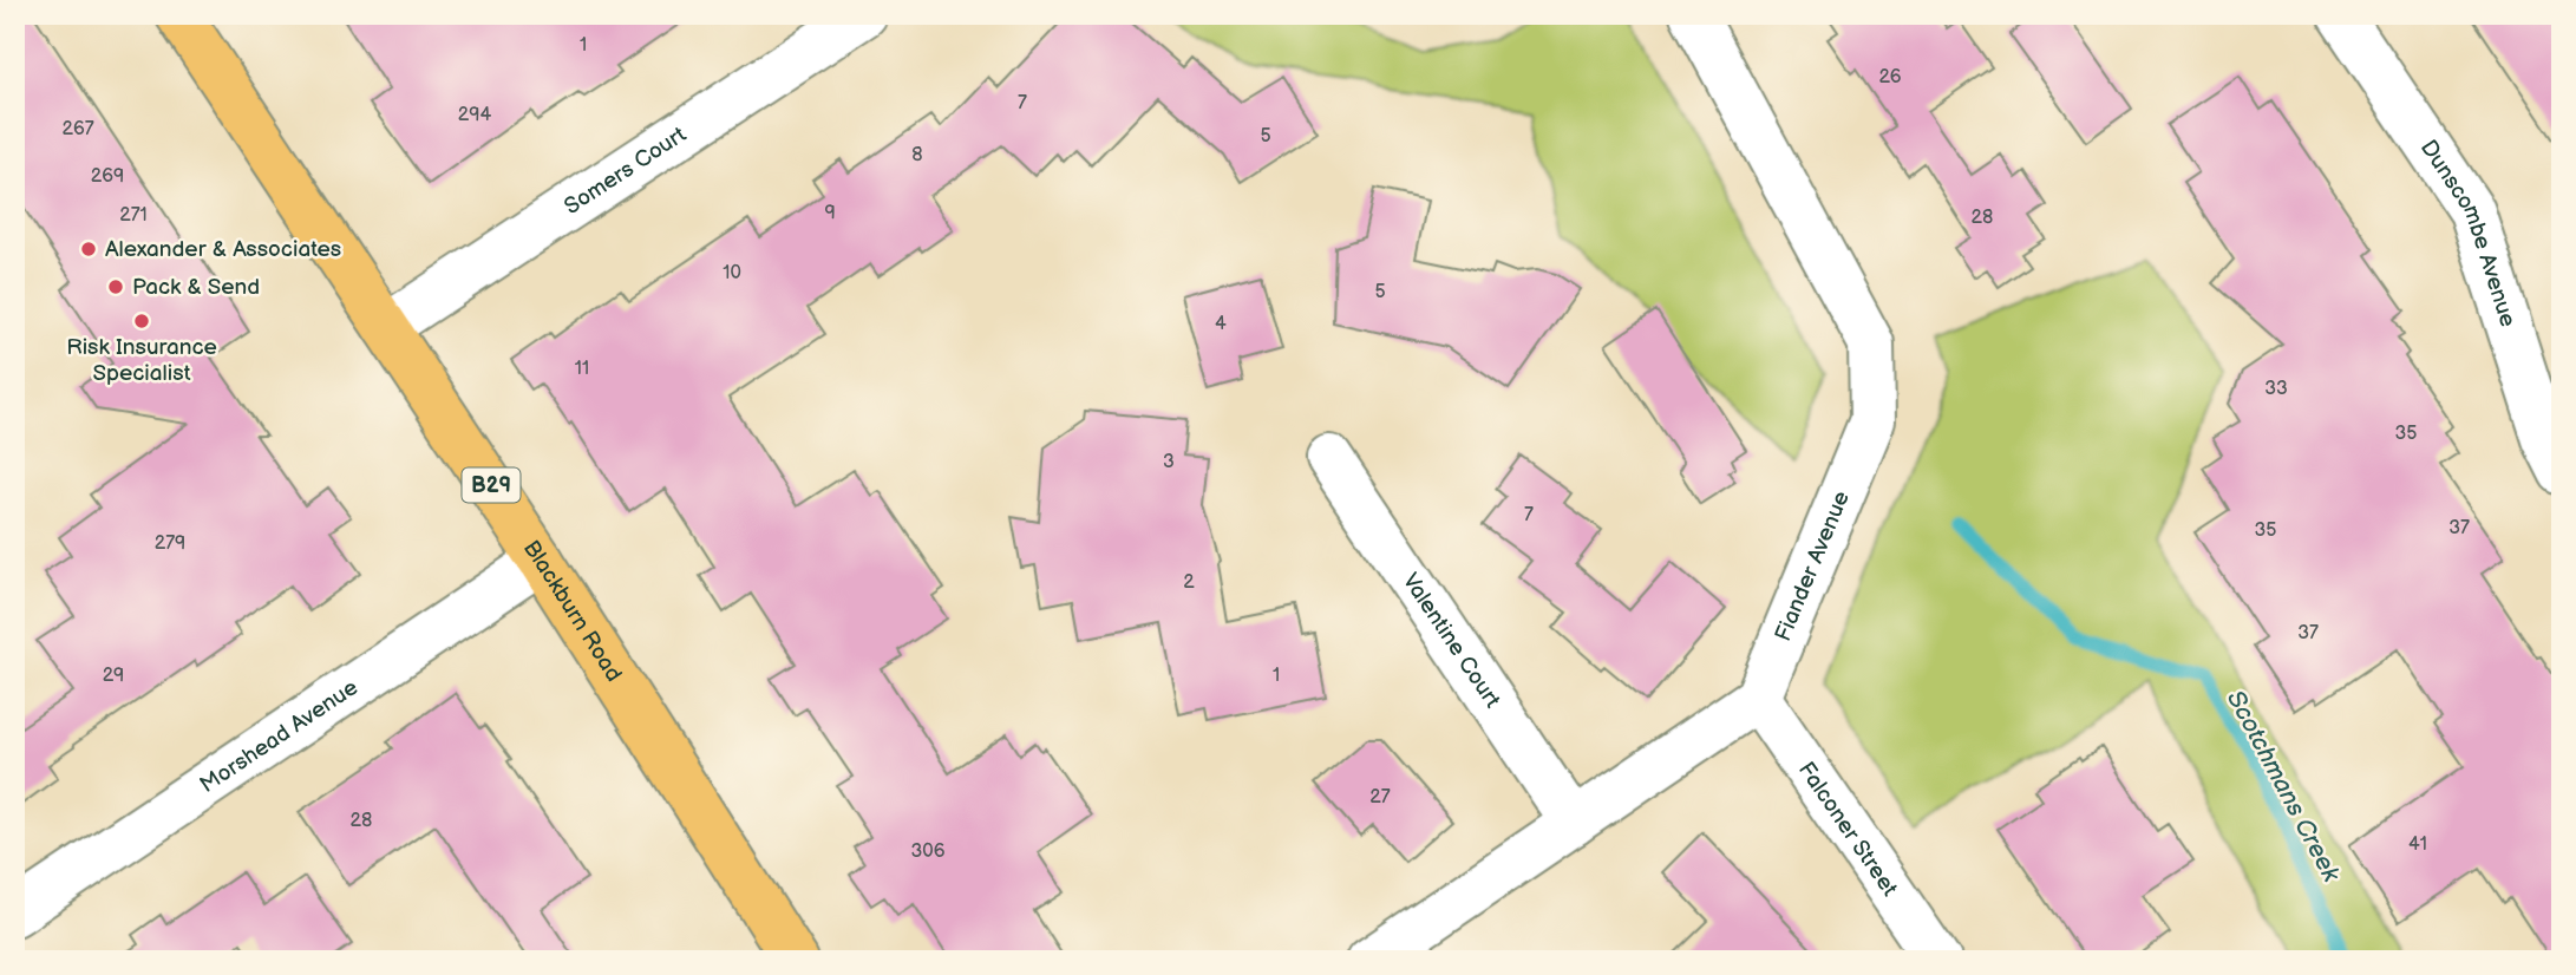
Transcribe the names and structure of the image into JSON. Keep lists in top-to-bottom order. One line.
{"streets":{"main road":["B29","Blackburn Road"],"street":["Somers Court","Dunscombe Avenue","Fiander Avenue","Valentine Court","Morshead Avenue","Falconer Street"]},"crossings":[["Somers Court","Blackburn Road"],["Fiander Avenue","Falconer Street"],["Blackburn Road","Morshead Avenue"]],"water":["Scotchmans Creek"],"places":["Alexander & Associates","Pack & Send","Risk Insurance Specialist"],"house_numbers":["1","26","7","294","267","5","8","269","9","271","28","10","5","4","11","33","35","3","7","37","35","279","2","37","29","1","27","28","41","306"]}
